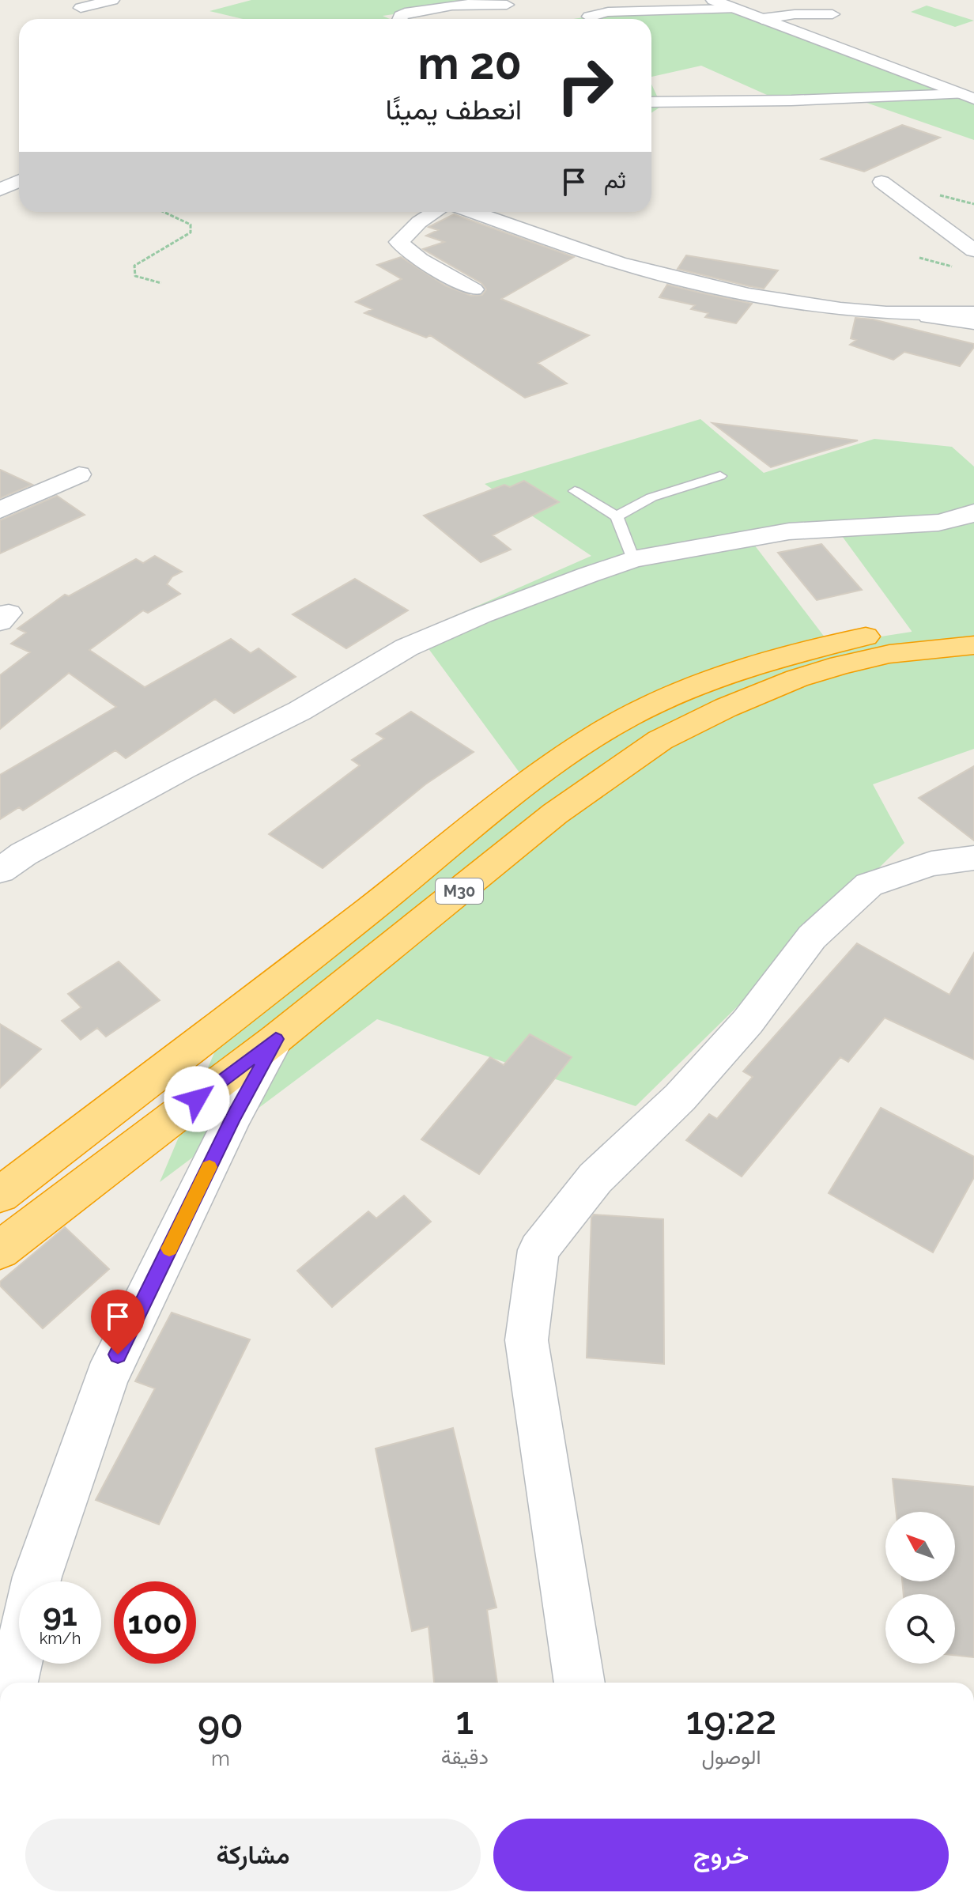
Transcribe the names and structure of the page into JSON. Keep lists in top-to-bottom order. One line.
{"streets":{"highway":["M30"]},"north":"top left","page":{"turn":["20 m","انعطف يمينًا"],"then":"ثم","speed":"91 km/h","limit":"100","eta":["19:22","الوصول","1","دقيقة","90","m"],"buttons":["خروج","مشاركة"]}}
